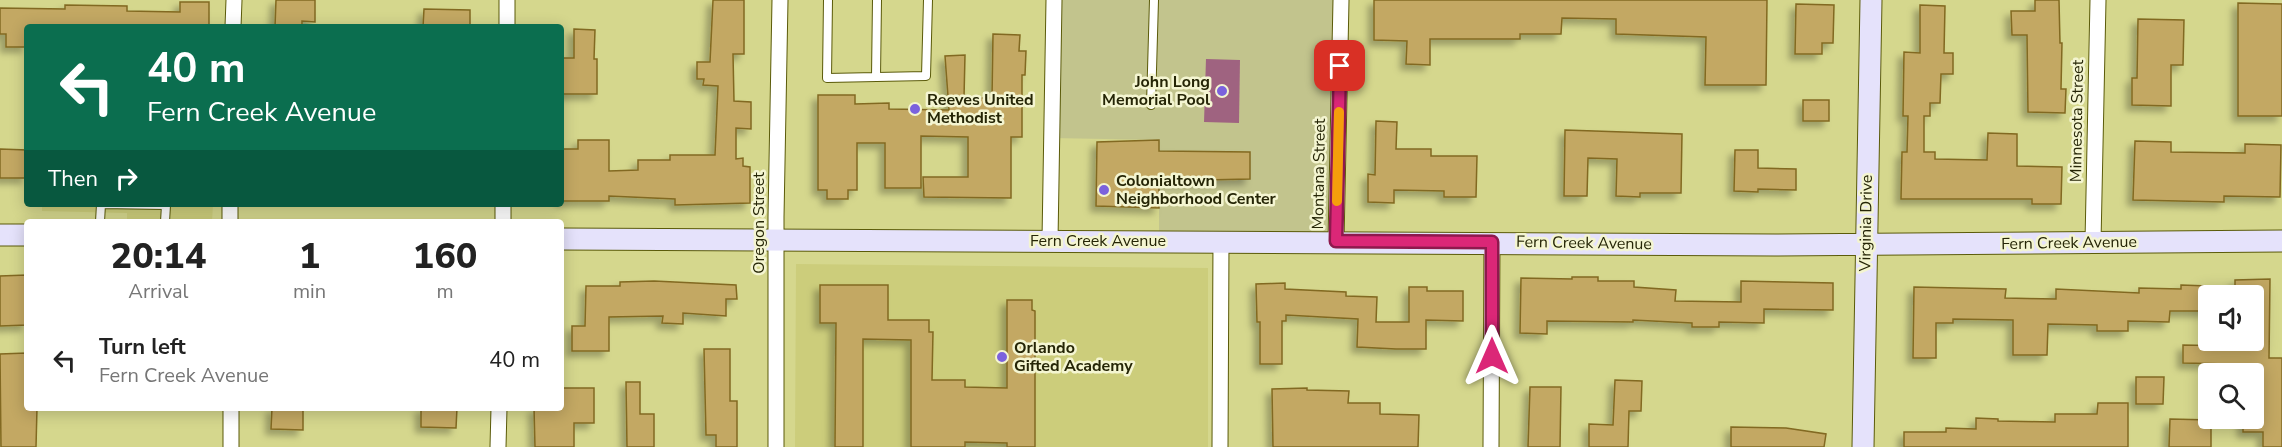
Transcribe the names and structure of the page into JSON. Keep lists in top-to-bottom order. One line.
{"streets":{"street":["Minnesota Street","Montana Street","Oregon Street","Virginia Drive","Fern Creek Avenue"]},"crossings":[["Minnesota Street","Fern Creek Avenue"],["Montana Street","Fern Creek Avenue"],["Oregon Street","Fern Creek Avenue"],["Virginia Drive","Fern Creek Avenue"]],"places":["John Long Memorial Pool","Reeves United Methodist","Colonialtown Neighborhood Center","Orlando Gifted Academy"],"page":{"turn":["40 m","Fern Creek Avenue"],"then":"Then","eta":["20:14","Arrival","1","min","160","m"],"list":[{"name":"Turn left","note":"Fern Creek Avenue","value":"40 m"}]}}
